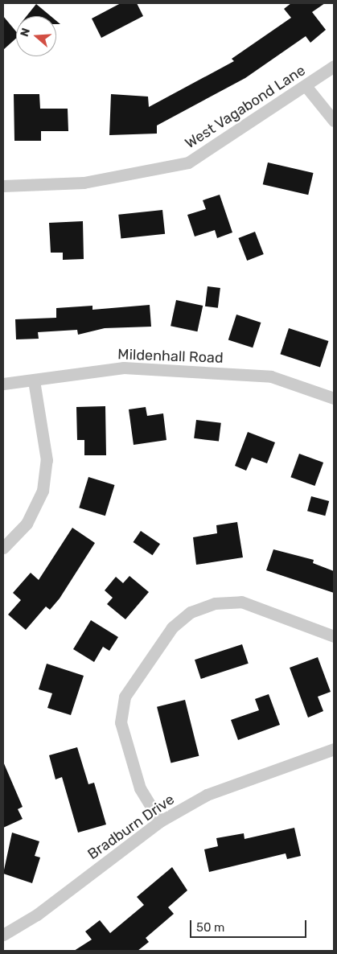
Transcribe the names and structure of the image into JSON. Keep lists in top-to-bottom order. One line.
{"streets":{"street":["West Vagabond Lane","Mildenhall Road","Bradburn Drive"]},"scale_bar":"50 m","north":"left"}
